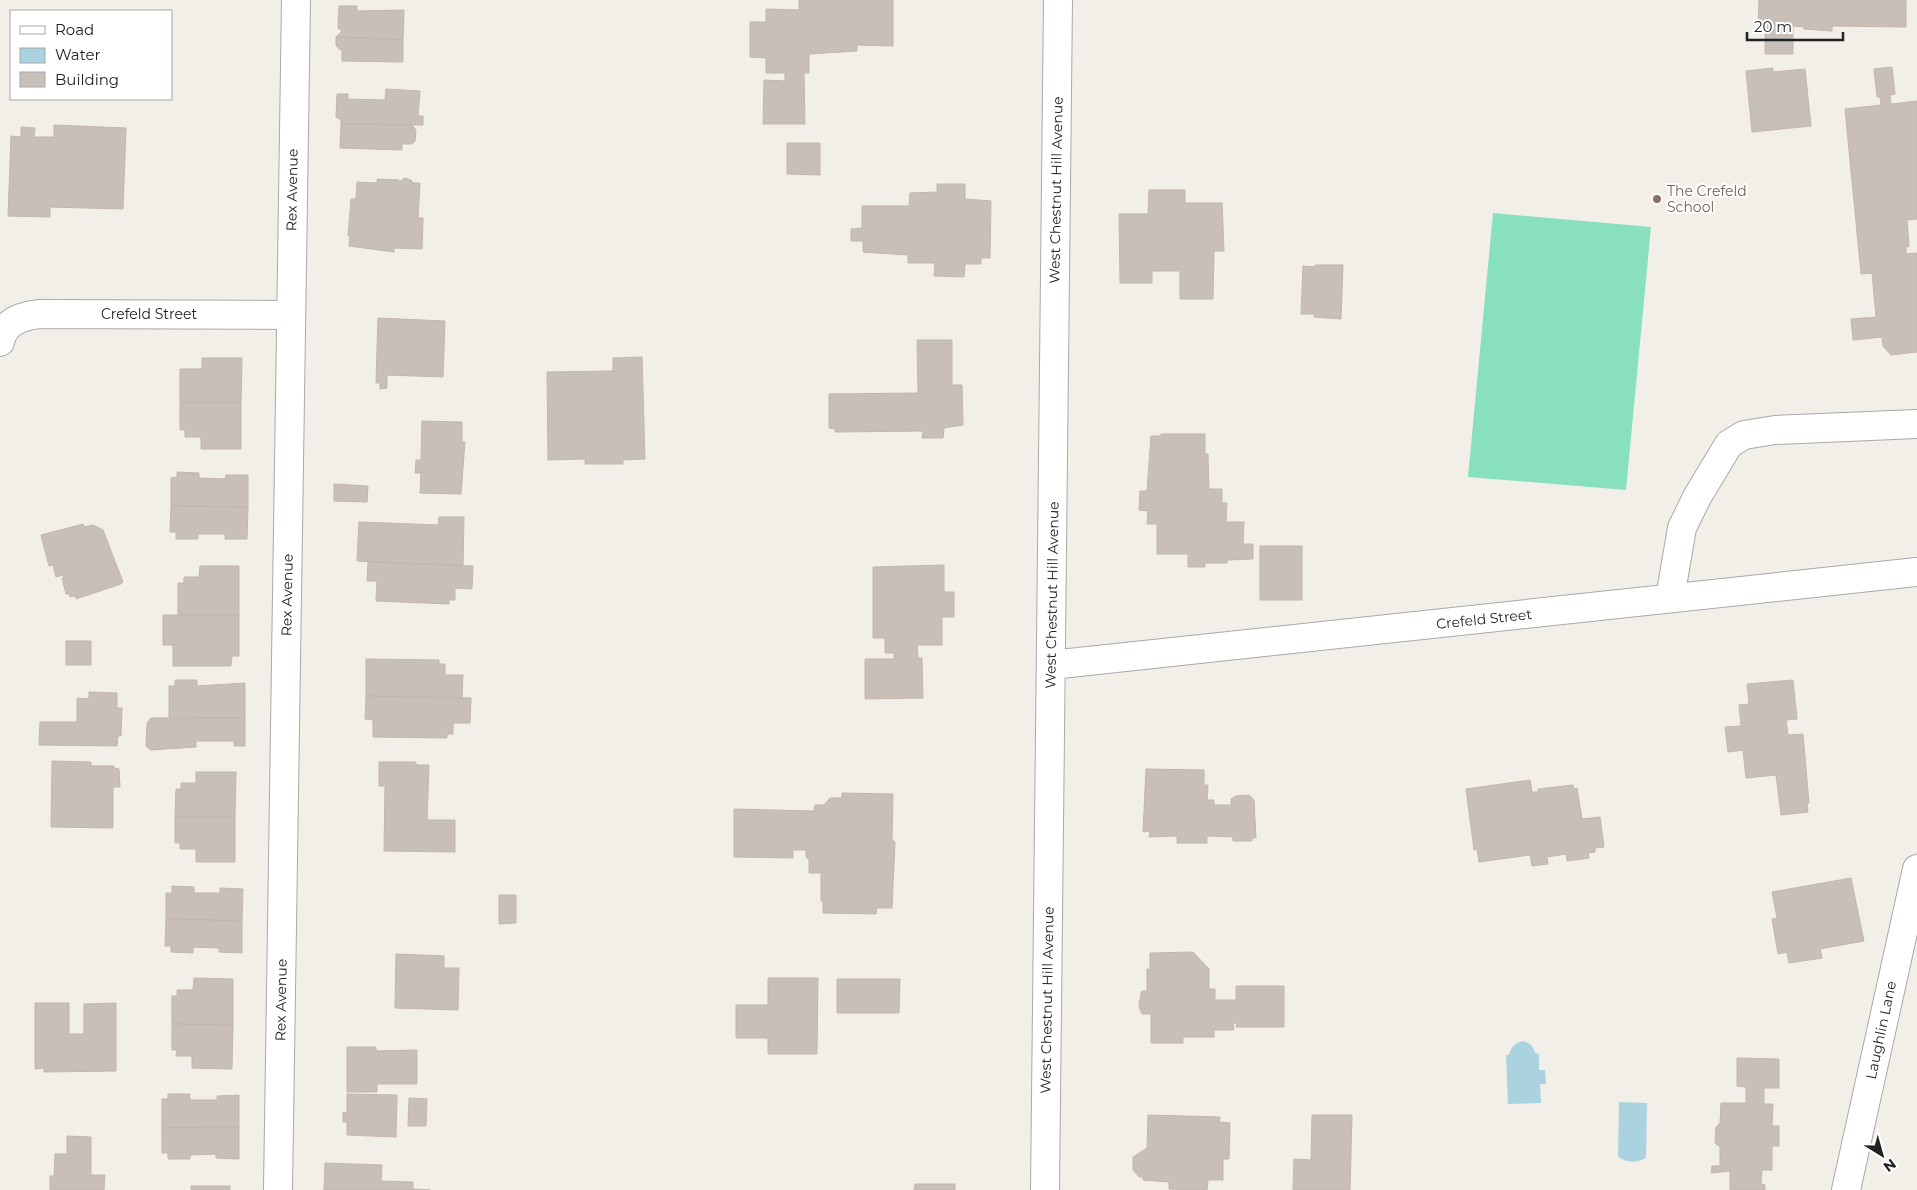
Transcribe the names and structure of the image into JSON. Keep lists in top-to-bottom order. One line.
{"streets":{"street":["Rex Avenue","West Chestnut Hill Avenue","Crefeld Street","Laughlin Lane"]},"crossings":[["Rex Avenue","Crefeld Street"],["West Chestnut Hill Avenue","Crefeld Street"]],"places":["The Crefeld School"],"legend":["Road","Water","Building"],"scale_bar":"20 m","north":"bottom right"}
